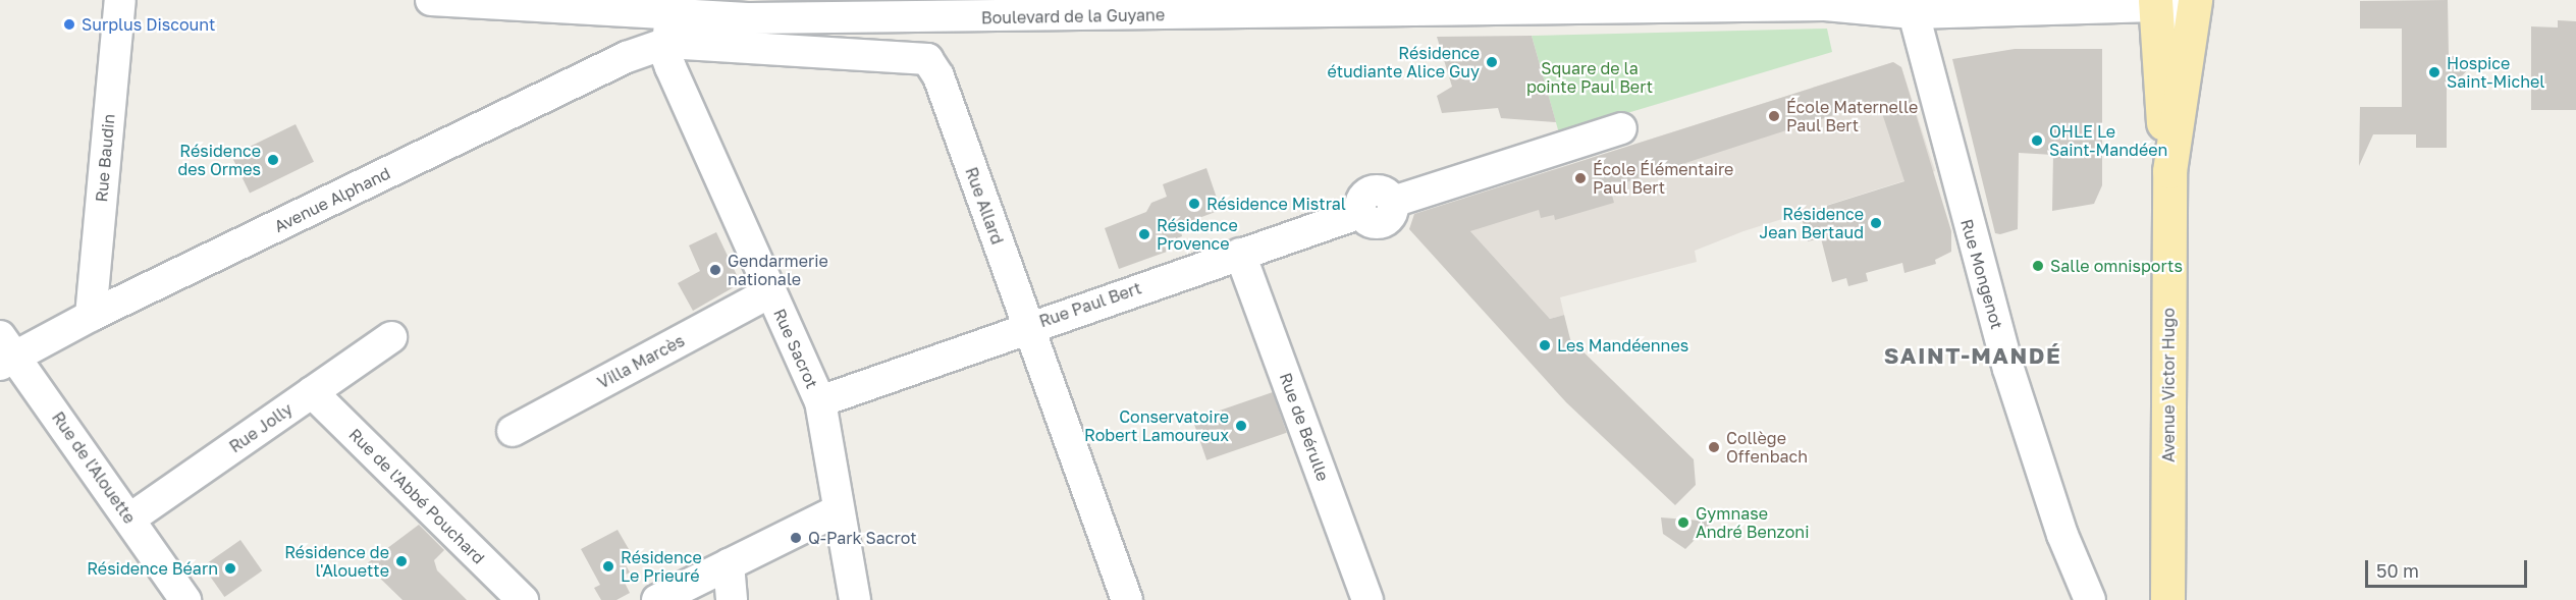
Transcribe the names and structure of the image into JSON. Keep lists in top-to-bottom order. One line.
{"streets":{"main road":["Avenue Victor Hugo"],"street":["Boulevard de la Guyane","Rue Baudin","Avenue Alphand","Rue Allard","Rue Mongenot","Rue Paul Bert","Rue Sacrot","Villa Marcès","Rue de Bérulle","Rue Jolly","Rue de l'Alouette","Rue de l'Abbé Pouchard"]},"crossings":[["Boulevard de la Guyane","Avenue Alphand"],["Boulevard de la Guyane","Rue Allard"],["Boulevard de la Guyane","Rue Mongenot"],["Boulevard de la Guyane","Rue Sacrot"],["Rue Baudin","Avenue Alphand"],["Avenue Alphand","Rue Allard"],["Avenue Alphand","Rue Sacrot"],["Avenue Alphand","Rue de l'Alouette"],["Rue Allard","Rue Paul Bert"],["Rue Allard","Rue Sacrot"],["Rue Paul Bert","Rue Sacrot"],["Rue Paul Bert","Rue de Bérulle"],["Rue Sacrot","Villa Marcès"],["Rue Jolly","Rue de l'Alouette"],["Rue Jolly","Rue de l'Abbé Pouchard"]],"districts":["SAINT-MANDÉ"],"parks":["Square de la pointe Paul Bert"],"places":["Surplus Discount","Résidence étudiante Alice Guy","Hospice Saint-Michel","École Maternelle Paul Bert","OHLE Le Saint-Mandéen","Résidence des Ormes","École Élémentaire Paul Bert","Résidence Mistral","Résidence Jean Bertaud","Résidence Provence","Salle omnisports","Gendarmerie nationale","Les Mandéennes","Conservatoire Robert Lamoureux","Collège Offenbach","Gymnase André Benzoni","Q-Park Sacrot","Résidence de l'Alouette","Résidence Le Prieuré","Résidence Béarn"],"scale_bar":"50 m"}
